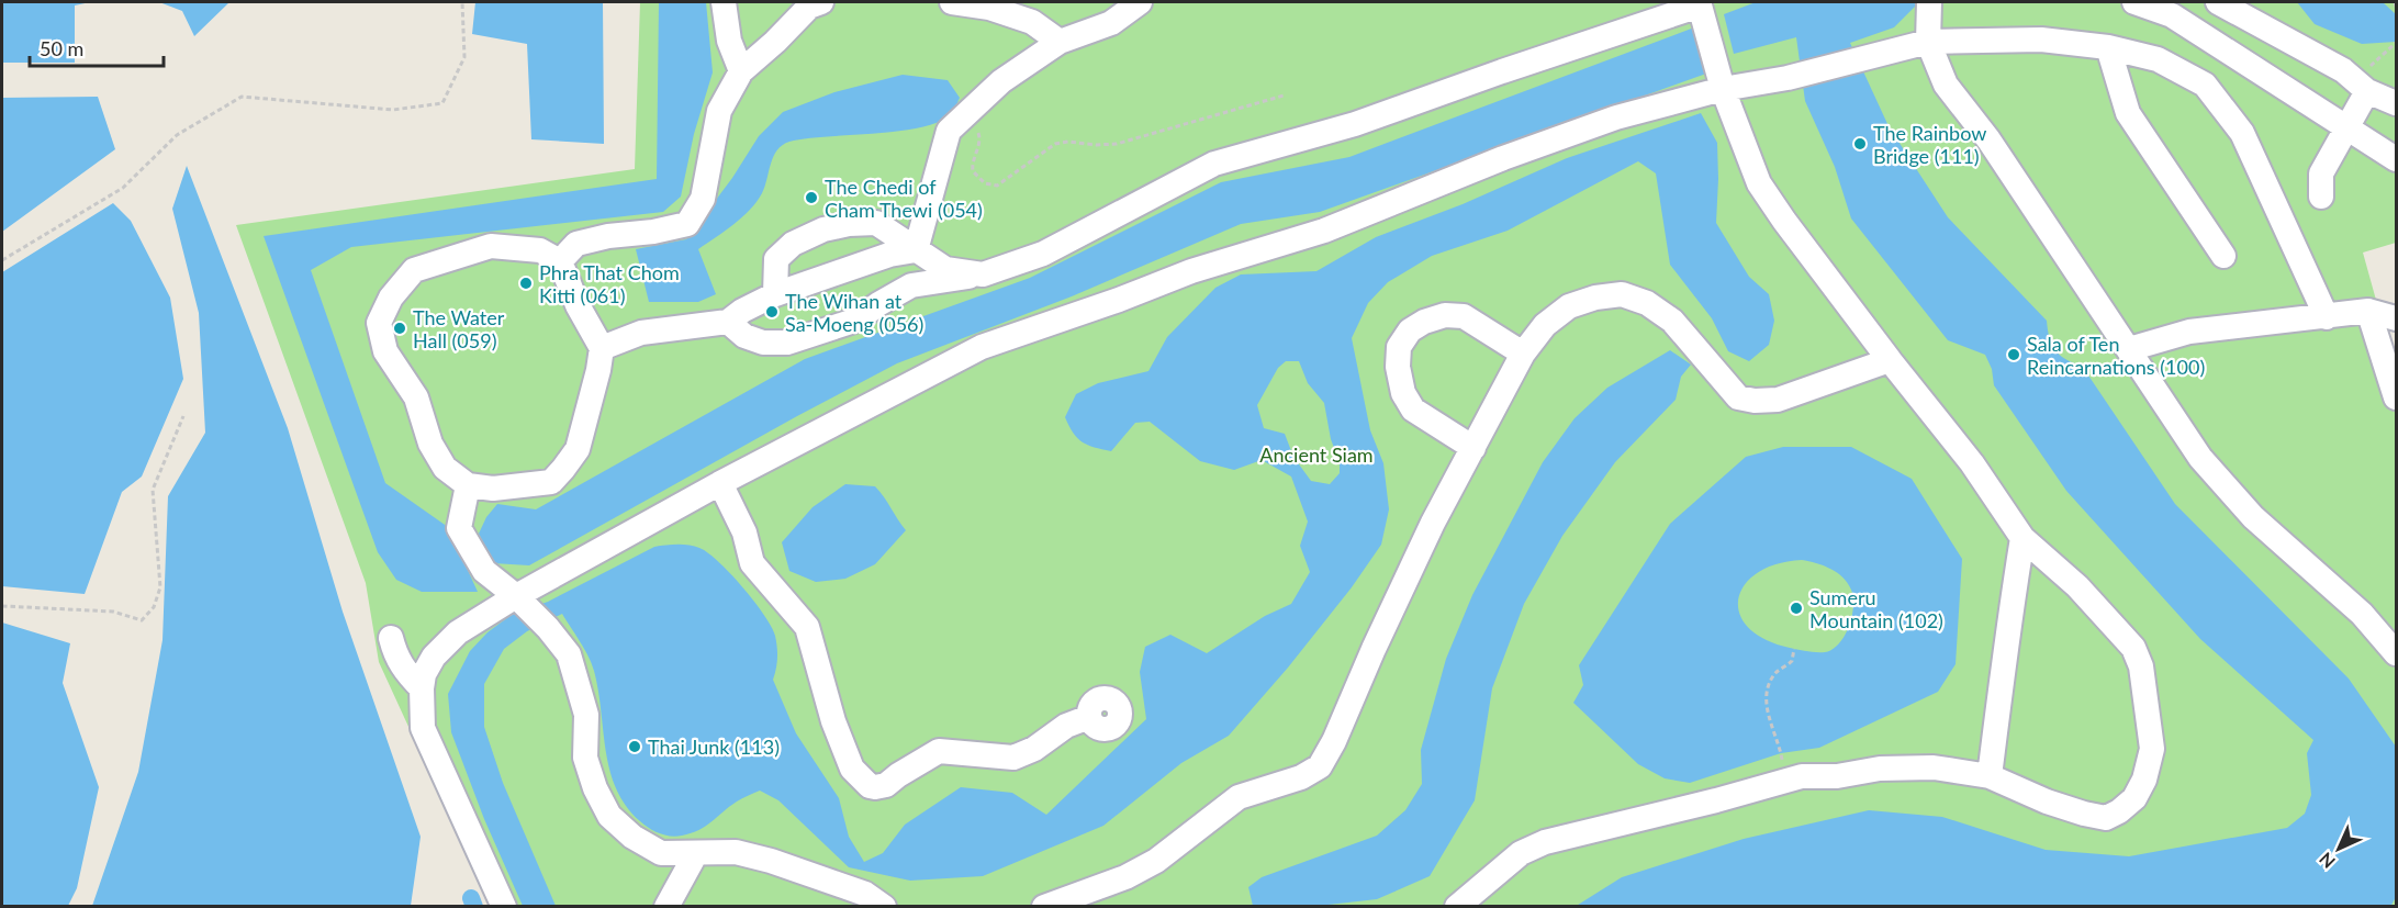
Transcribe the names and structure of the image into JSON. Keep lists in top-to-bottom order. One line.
{"parks":["Ancient Siam"],"places":["The Rainbow Bridge (111)","The Chedi of Cham Thewi (054)","Phra That Chom Kitti (061)","The Wihan at Sa-Moeng (056)","The Water Hall (059)","Sala of Ten Reincarnations (100)","Sumeru Mountain (102)","Thai Junk (113)"],"scale_bar":"50 m","north":"bottom left"}
